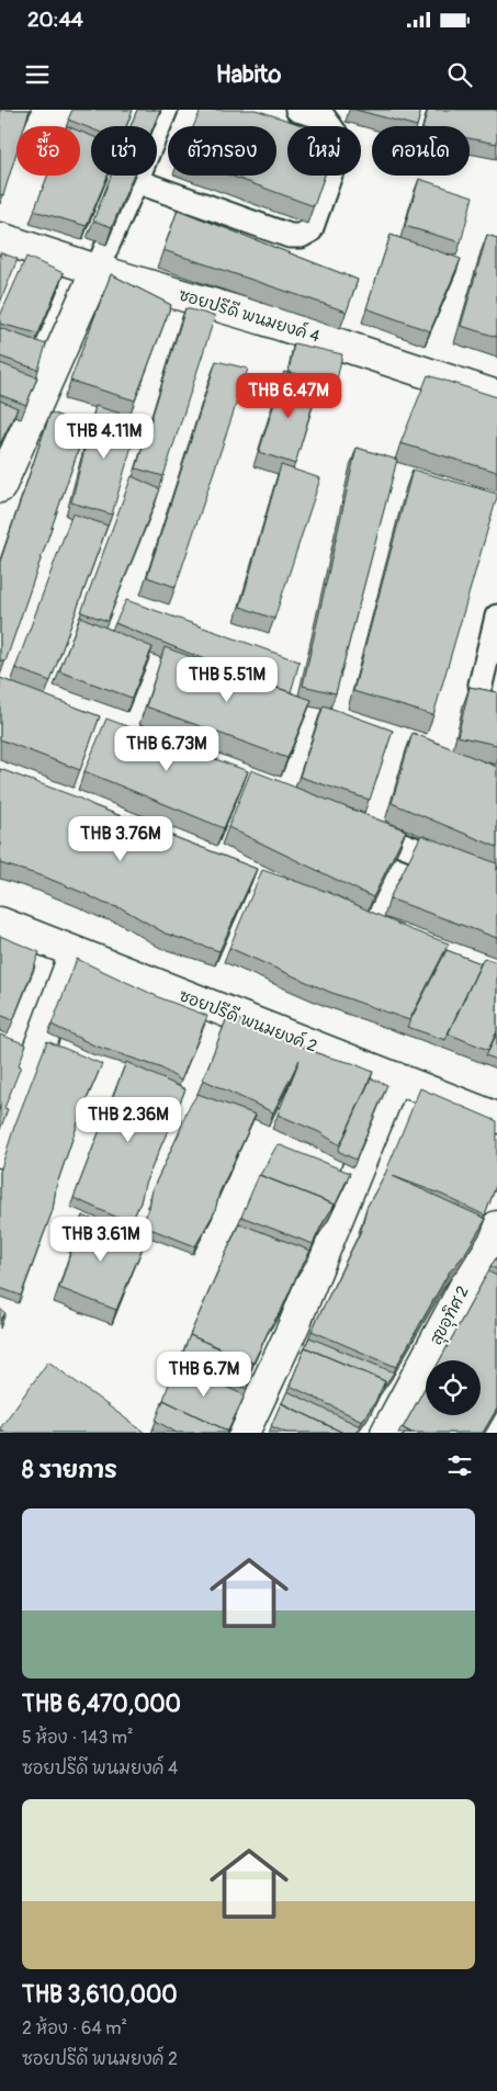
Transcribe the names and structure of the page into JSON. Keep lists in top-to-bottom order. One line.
{"streets":{"street":["ซอยปรีดี พนมยงค์ 4","ซอยปรีดี พนมยงค์ 2","สุขอุทิศ 2"]},"page":{"status":"20:44","header":"Habito","chip":["ซื้อ","เช่า","ตัวกรอง","ใหม่","คอนโด"],"price":["THB 6.47M","THB 4.11M","THB 5.51M","THB 6.73M","THB 3.76M","THB 2.36M","THB 3.61M","THB 6.7M"],"heading":"8 รายการ","list":[{"name":"THB 6,470,000","note":"5 ห้อง · 143 m² · ซอยปรีดี พนมยงค์ 4"},{"name":"THB 3,610,000","note":"2 ห้อง · 64 m² · ซอยปรีดี พนมยงค์ 2"}]}}
